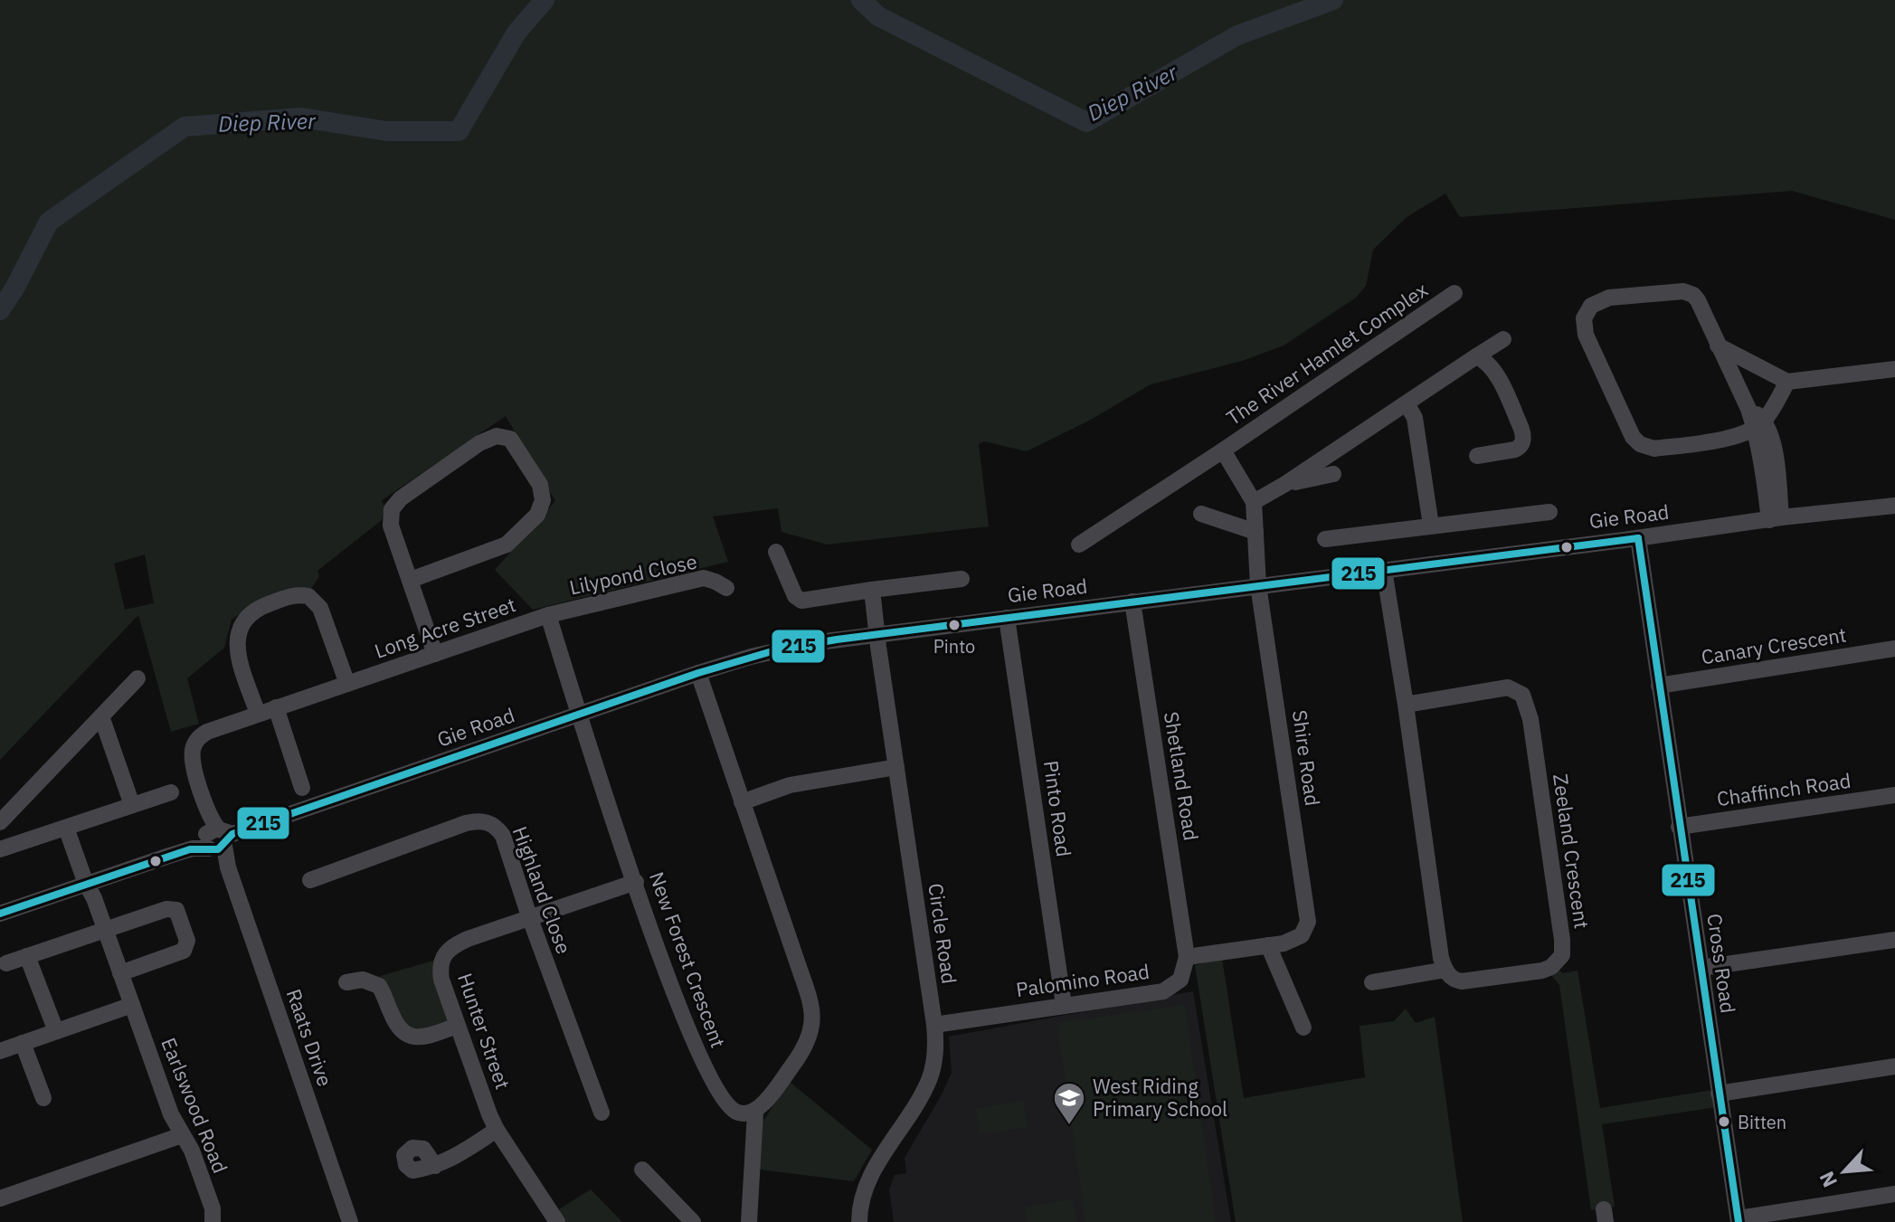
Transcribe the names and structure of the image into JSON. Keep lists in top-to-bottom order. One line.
{"streets":{"street":["The River Hamlet Complex","Gie Road","Lilypond Close","Long Acre Street","Canary Crescent","Shire Road","Shetland Road","Chaffinch Road","Pinto Road","Zeeland Crescent","Highland Close","Circle Road","New Forest Crescent","Cross Road","Palomino Road","Hunter Street","Raats Drive","Earlswood Road"]},"crossings":[["The River Hamlet Complex","Gie Road"],["The River Hamlet Complex","Shire Road"],["Gie Road","Long Acre Street"],["Gie Road","Shire Road"],["Gie Road","Shetland Road"],["Gie Road","Pinto Road"],["Gie Road","Circle Road"],["Gie Road","New Forest Crescent"],["Gie Road","Cross Road"],["Gie Road","Raats Drive"],["Gie Road","Earlswood Road"],["Lilypond Close","Long Acre Street"],["Long Acre Street","New Forest Crescent"],["Long Acre Street","Raats Drive"],["Canary Crescent","Cross Road"],["Shetland Road","Palomino Road"],["Chaffinch Road","Cross Road"],["Pinto Road","Palomino Road"],["Highland Close","Hunter Street"],["Circle Road","Palomino Road"],["New Forest Crescent","Hunter Street"]],"water":["Diep River"],"places":{"other":["Pinto","Bitten"],"school or university":["West Riding Primary School"]},"lines":["transit line 215"],"north":"bottom left"}
